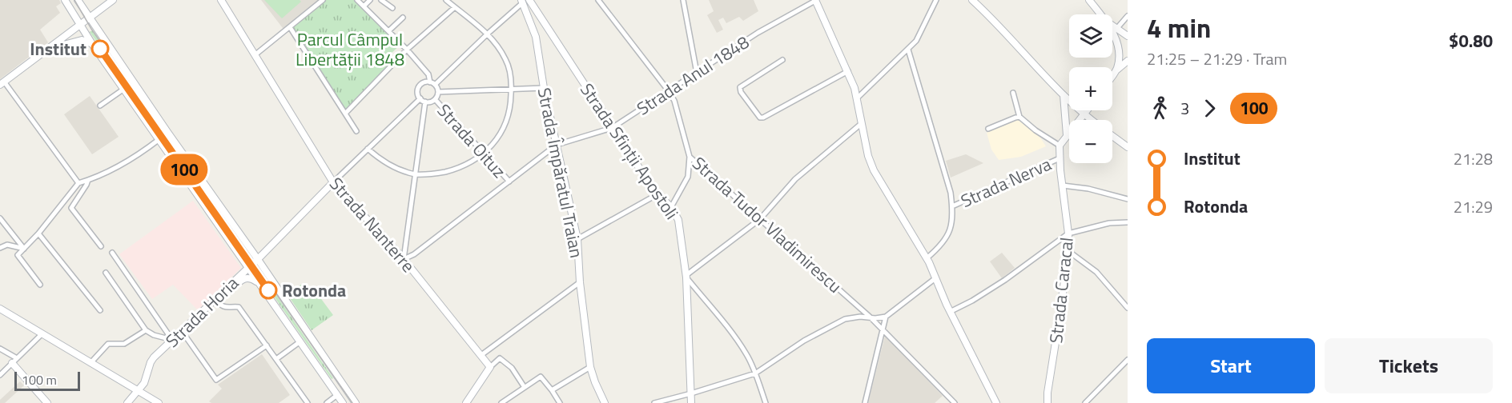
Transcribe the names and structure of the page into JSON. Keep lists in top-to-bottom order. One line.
{"streets":{"street":["Strada Anul 1848","Strada Oituz","Strada Sfinții Apostoli","Strada Împăratul Traian","Strada Nerva","Strada Nanterre","Strada Tudor Vladimirescu","Strada Caracal","Strada Horia"]},"crossings":[["Strada Anul 1848","Strada Oituz"],["Strada Anul 1848","Strada Sfinții Apostoli"],["Strada Anul 1848","Strada Împăratul Traian"],["Strada Anul 1848","Strada Nanterre"],["Strada Anul 1848","Strada Tudor Vladimirescu"],["Strada Oituz","Strada Horia"],["Strada Nerva","Strada Caracal"],["Strada Nanterre","Strada Horia"]],"parks":["Parcul Câmpul Libertății 1848"],"places":["Institut","Rotonda"],"lines":["tram line 100"],"scale_bar":"100 m","page":{"on_map":"100","heading":["4 min","21:25 – 21:29 · Tram","$0.80"],"map_buttons":["+","−"],"legs":["3","100"],"list":[{"name":"Institut","value":"21:28"},{"name":"Rotonda","value":"21:29"}],"buttons":["Start","Tickets"],"scale":"100 m"}}
